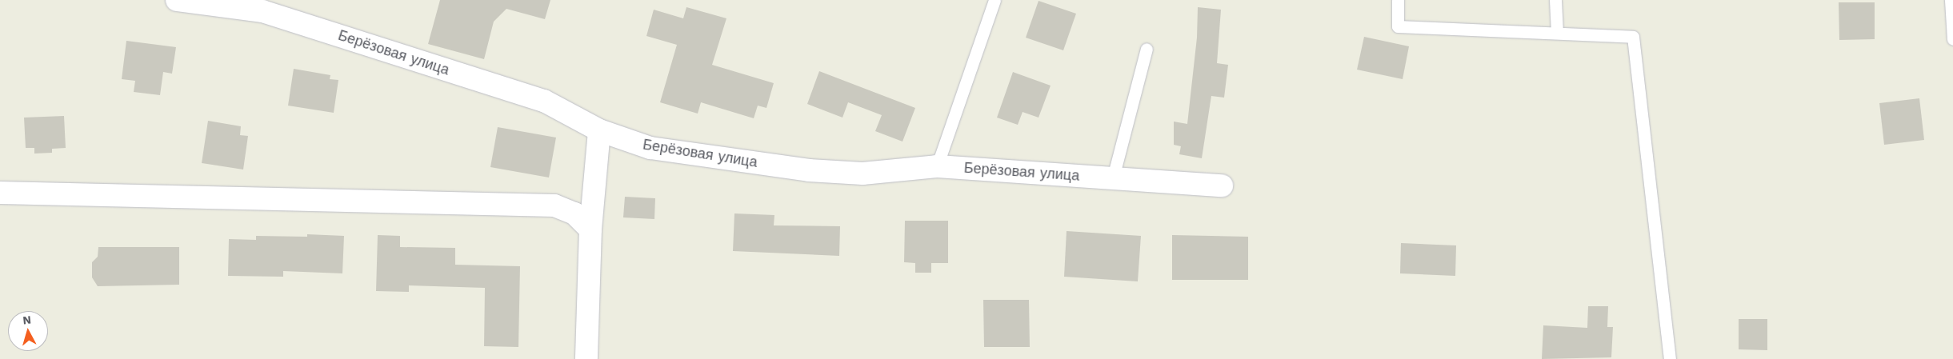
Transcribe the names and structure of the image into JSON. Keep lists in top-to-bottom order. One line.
{"streets":{"street":["Берёзовая улица"]},"north":"top"}
